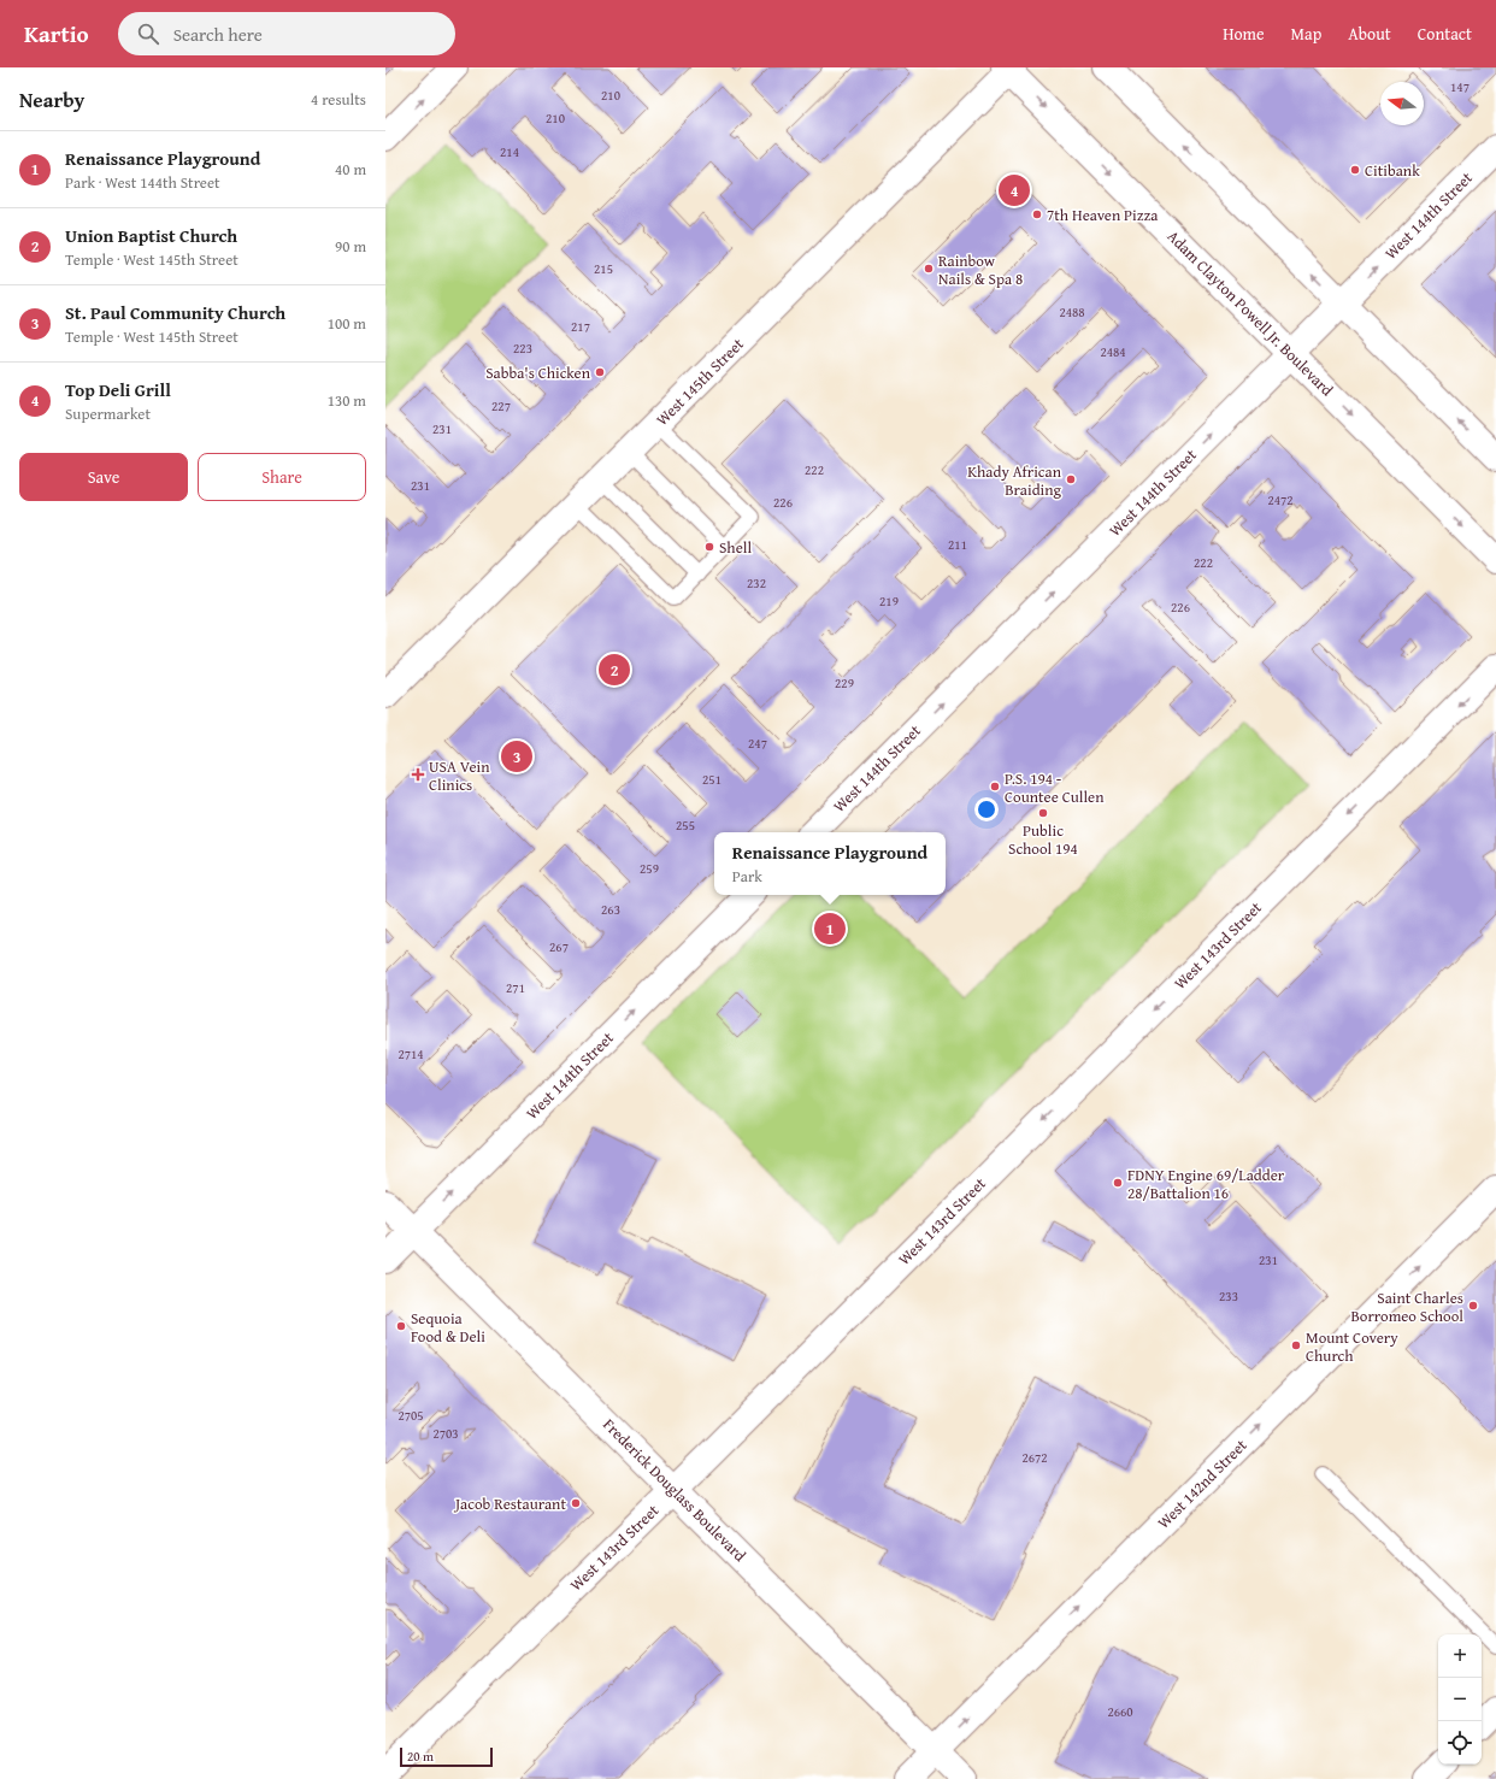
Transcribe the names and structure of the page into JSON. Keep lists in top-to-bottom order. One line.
{"streets":{"street":["West 144th Street","Adam Clayton Powell Jr. Boulevard","West 145th Street","West 143rd Street","West 142nd Street","Frederick Douglass Boulevard"]},"crossings":[["West 144th Street","Adam Clayton Powell Jr. Boulevard"],["West 144th Street","Frederick Douglass Boulevard"],["Adam Clayton Powell Jr. Boulevard","West 145th Street"],["West 143rd Street","Frederick Douglass Boulevard"],["West 142nd Street","Frederick Douglass Boulevard"]],"one_way":["West 144th Street","West 143rd Street","West 142nd Street"],"places":{"other":["Citibank","7th Heaven Pizza","Rainbow Nails & Spa 8","Sabba's Chicken","Khady African Braiding","Shell","P.S. 194 - Countee Cullen","Public School 194","FDNY Engine 69/Ladder 28/Battalion 16","Saint Charles Borromeo School","Sequoia Food & Deli","Mount Covery Church","Jacob Restaurant"],"health":["USA Vein Clinics"]},"house_numbers":["147","210","210","214","215","2488","217","223","2484","227","231","222","231","2472","226","211","222","232","219","226","229","247","251","255","259","263","267","271","2714","231","233","2705","2703","2672","2660"],"scale_bar":"20 m","north":"left","page":{"header":"Kartio","search":"Search here","nav":["Home","Map","About","Contact"],"heading":["Nearby","4 results"],"list":[{"mark":"1","name":"Renaissance Playground","note":"Park · West 144th Street","value":"40 m"},{"mark":"2","name":"Union Baptist Church","note":"Temple · West 145th Street","value":"90 m"},{"mark":"3","name":"St. Paul Community Church","note":"Temple · West 145th Street","value":"100 m"},{"mark":"4","name":"Top Deli Grill","note":"Supermarket","value":"130 m"}],"pins":["4","2","3","1"],"buttons":["Save","Share"],"popup":["Renaissance Playground","Park"],"map_buttons":["+","−"],"scale":"20 m"}}
